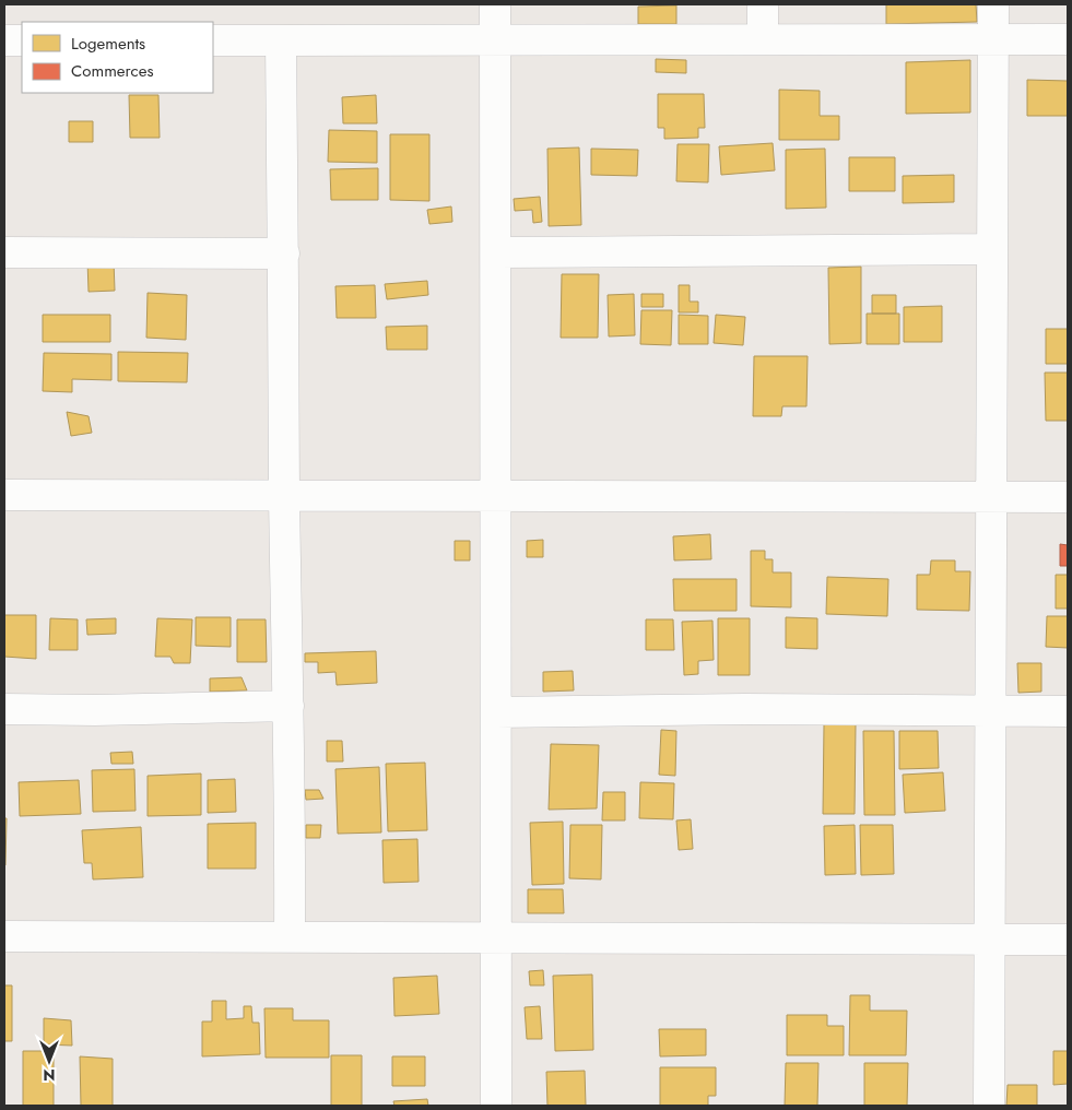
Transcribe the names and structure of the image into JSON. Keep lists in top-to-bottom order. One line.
{"legend":["Logements","Commerces"],"north":"bottom"}
